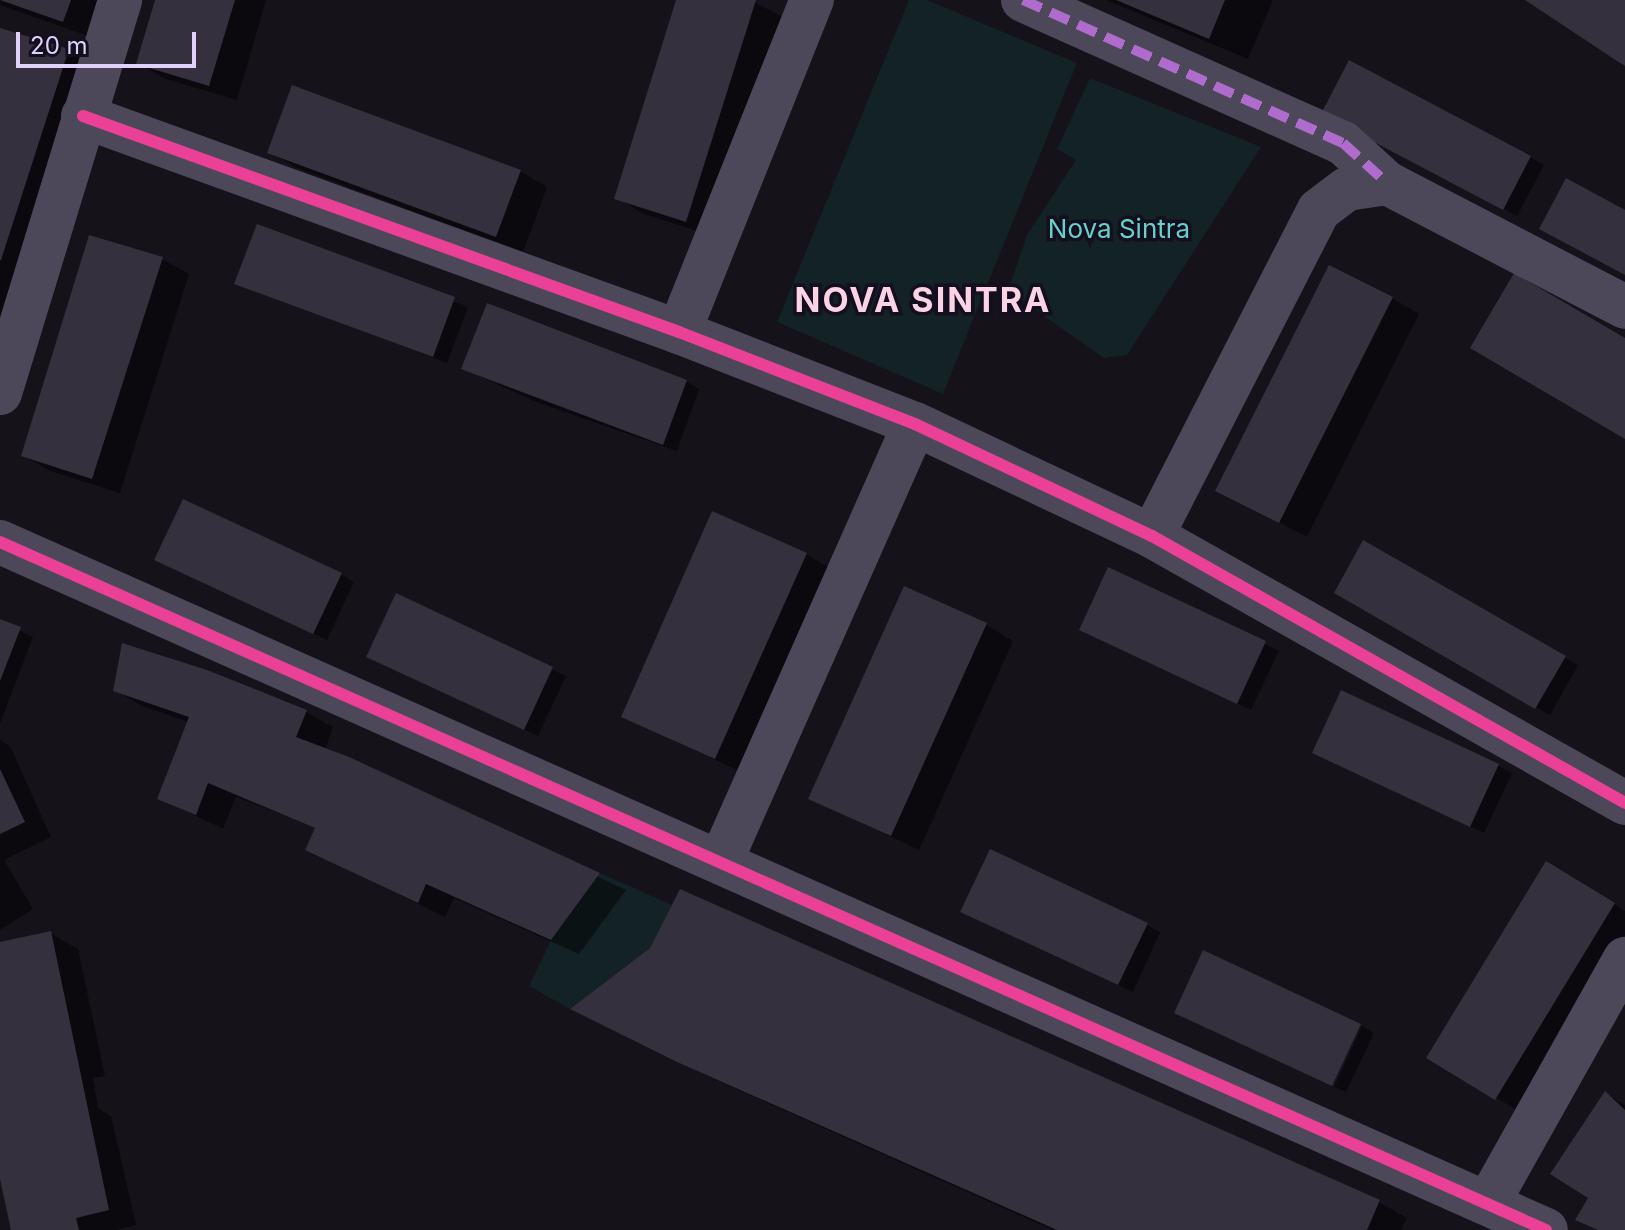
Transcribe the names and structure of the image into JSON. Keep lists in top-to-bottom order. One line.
{"districts":["NOVA SINTRA"],"parks":["Nova Sintra"],"scale_bar":"20 m"}
